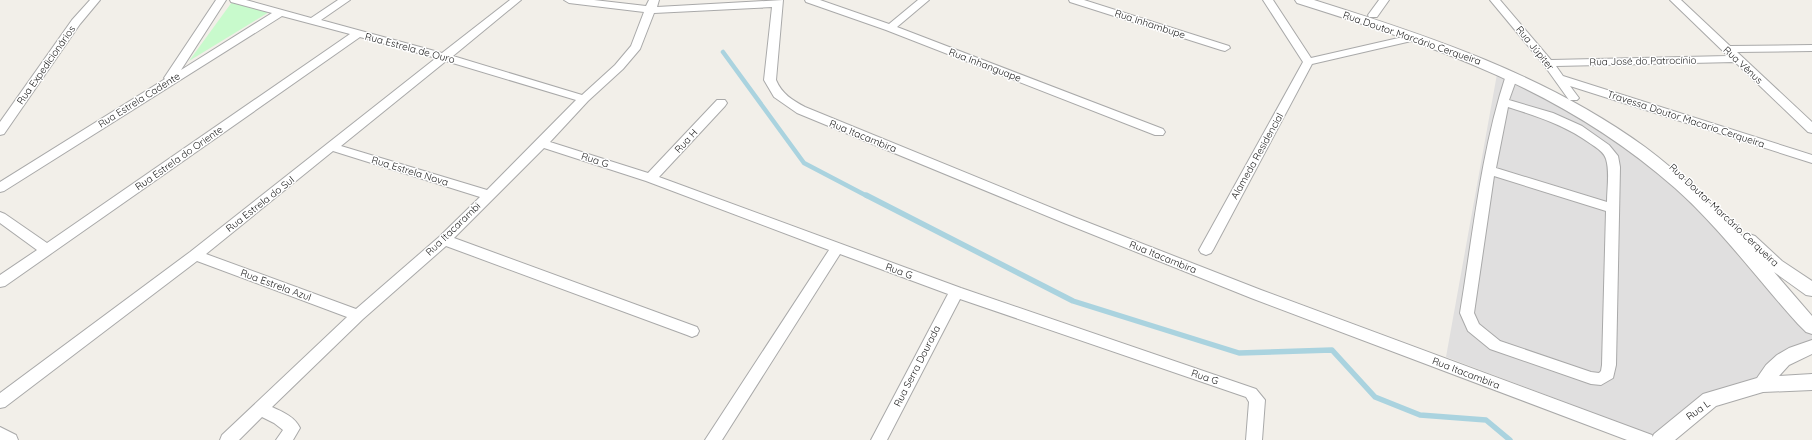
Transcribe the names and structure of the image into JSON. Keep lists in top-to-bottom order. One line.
{"streets":{"street":["Rua Inhambupe","Rua Doutor Marcário Cerqueira","Rua Estrela de Ouro","Rua Júpiter","Rua José do Patrocínio","Rua Expedicionários","Rua Inhanguape","Rua Vênus","Rua Estrela Cadente","Travessa Doutor Macario Cerqueira","Rua Itacambira","Rua H","Alameda Residencial","Rua Estrela do Oriente","Rua G","Rua Estrela Nova","Rua Estrela do Sul","Rua Itacarambi","Rua Estrela Azul","Rua Serra Dourada","Rua L"]},"crossings":[["Rua Doutor Marcário Cerqueira","Rua Júpiter"],["Rua Estrela de Ouro","Rua Estrela Cadente"],["Rua Estrela de Ouro","Rua Estrela do Oriente"],["Rua Estrela de Ouro","Rua Estrela do Sul"],["Rua Estrela de Ouro","Rua Itacarambi"],["Rua Júpiter","Rua José do Patrocínio"],["Rua Júpiter","Travessa Doutor Macario Cerqueira"],["Rua José do Patrocínio","Rua Vênus"],["Rua H","Rua G"],["Rua G","Rua Itacarambi"],["Rua G","Rua Serra Dourada"],["Rua Estrela Nova","Rua Estrela do Sul"],["Rua Estrela Nova","Rua Itacarambi"],["Rua Estrela do Sul","Rua Estrela Azul"],["Rua Itacarambi","Rua Estrela Azul"]]}
